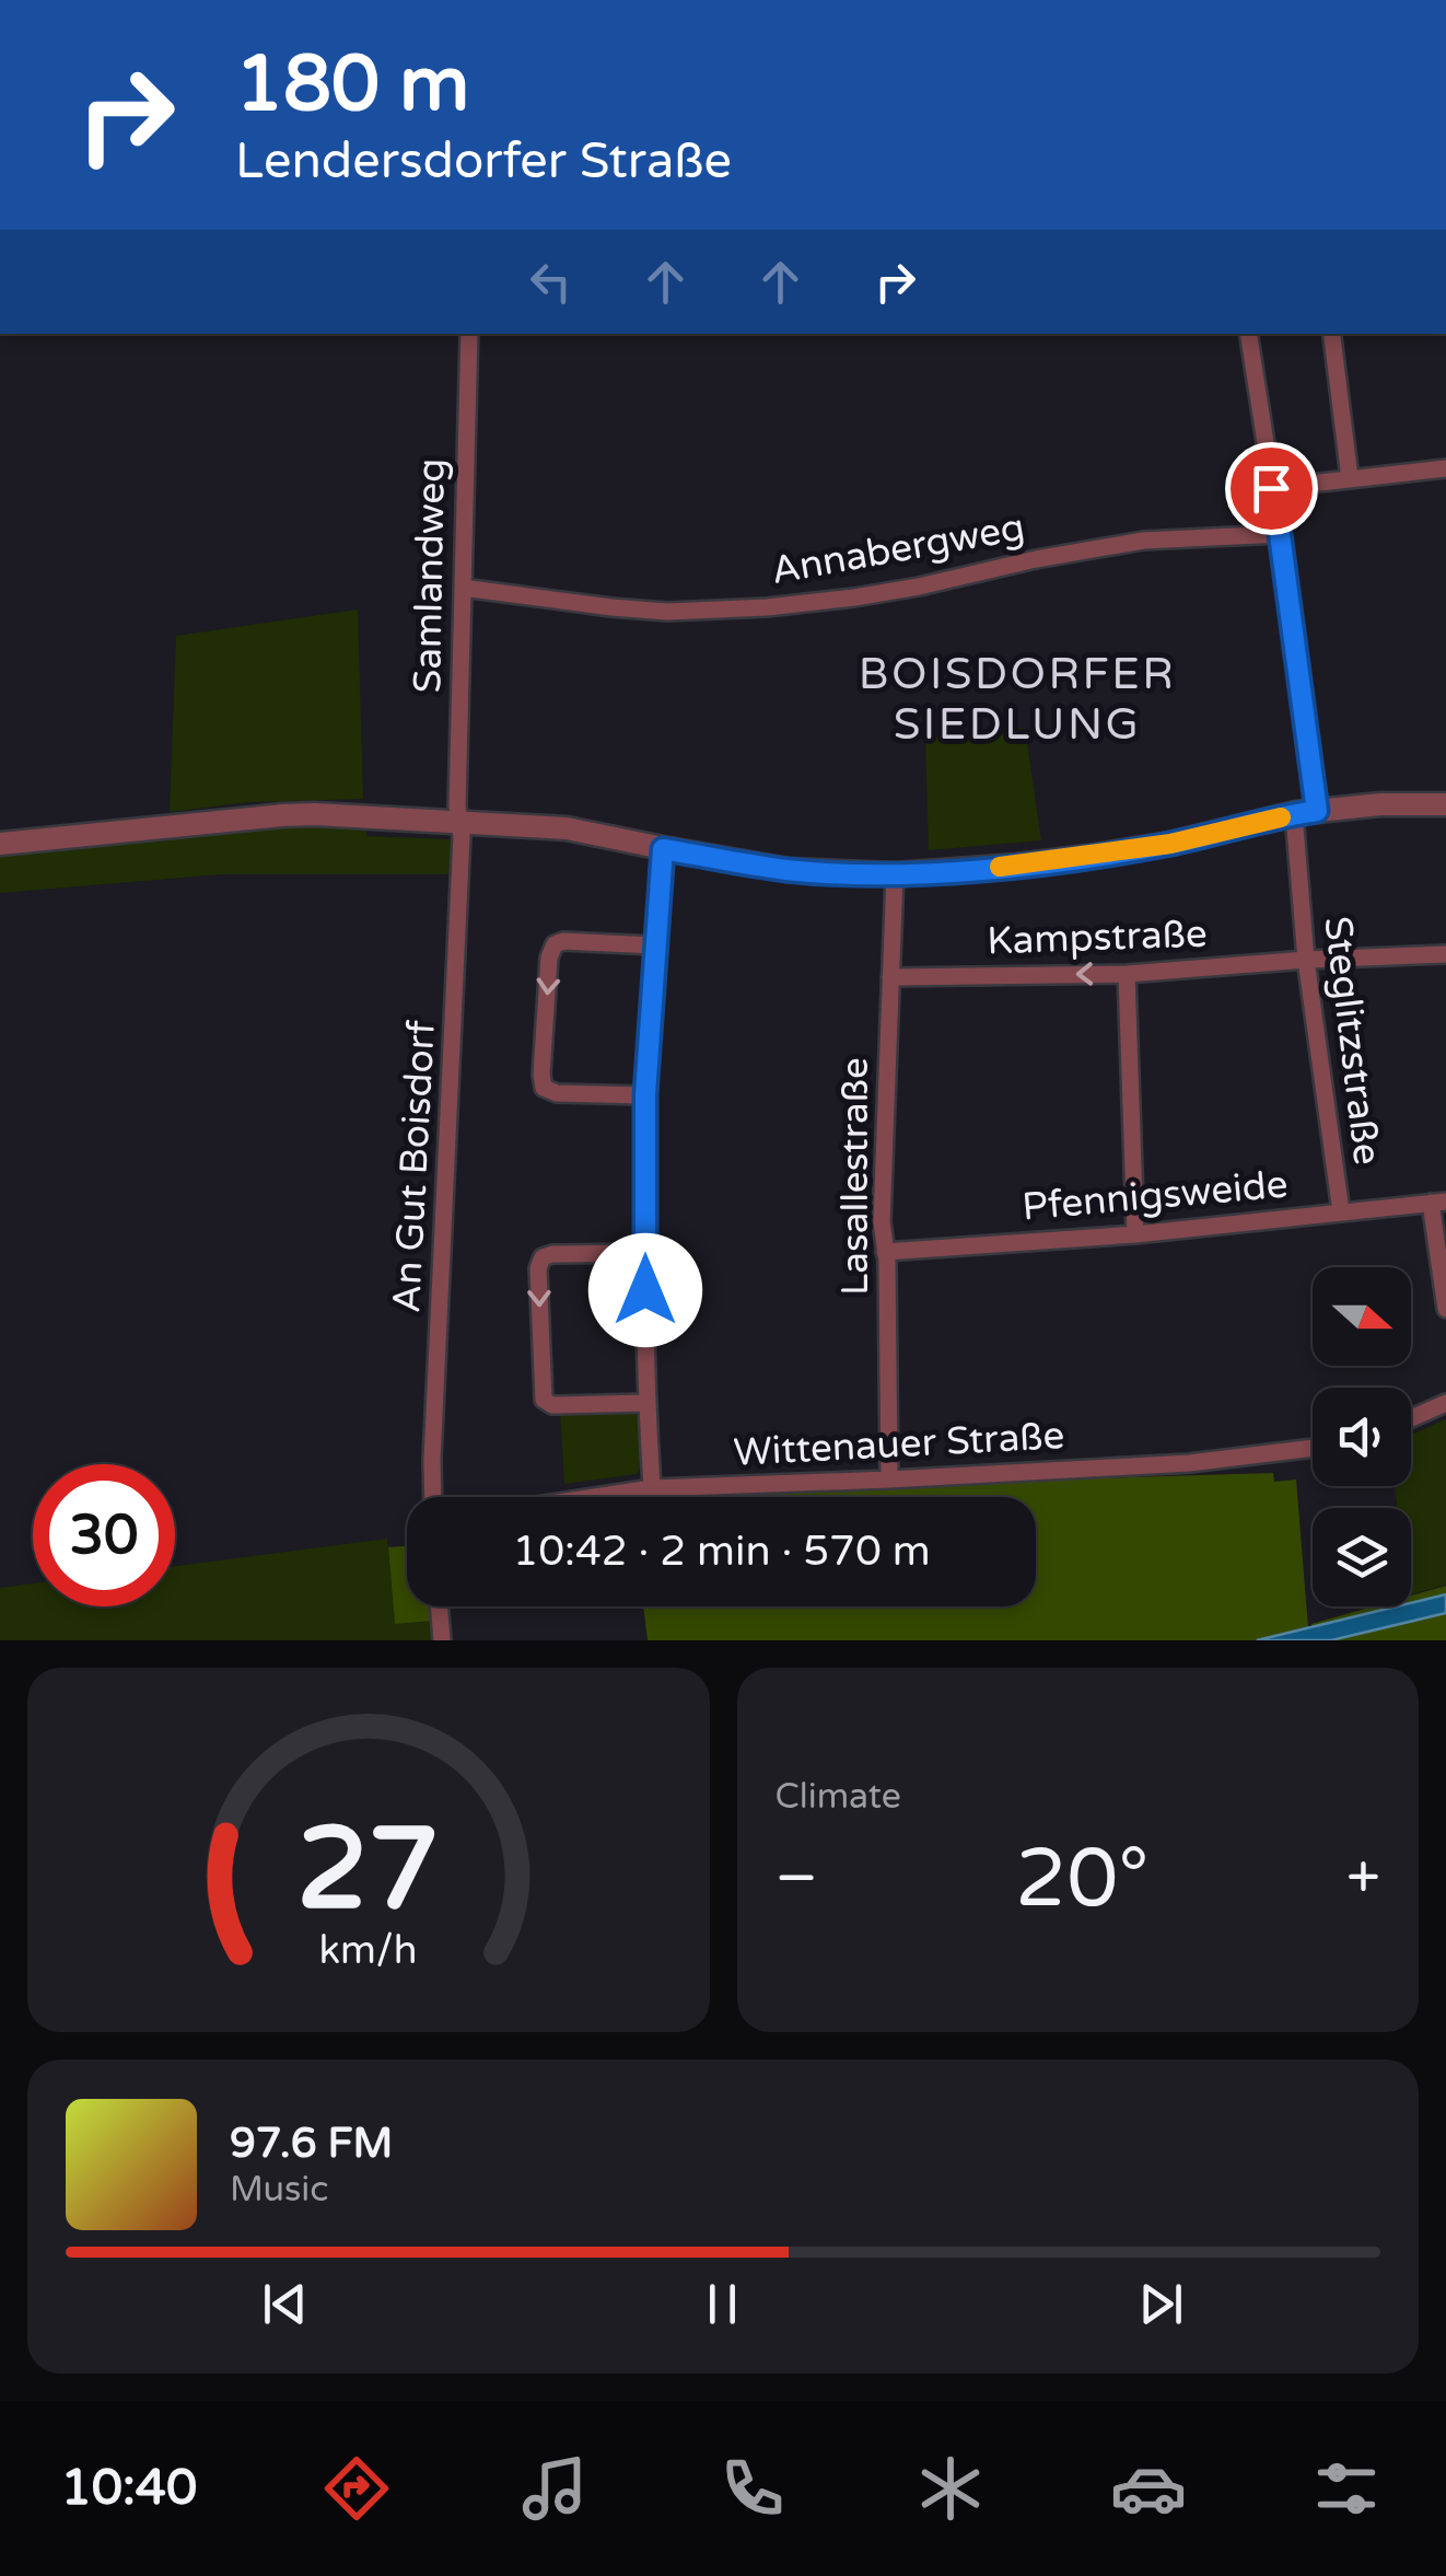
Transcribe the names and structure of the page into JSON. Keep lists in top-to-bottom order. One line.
{"streets":{"street":["Annabergweg","Samlandweg","Kampstraße","Steglitzstraße","An Gut Boisdorf","Lasallestraße","Pfennigsweide","Wittenauer Straße"]},"crossings":[["Annabergweg","Samlandweg"],["Annabergweg","Steglitzstraße"],["Samlandweg","An Gut Boisdorf"],["Kampstraße","Steglitzstraße"],["Kampstraße","Lasallestraße"],["Steglitzstraße","Pfennigsweide"],["Lasallestraße","Pfennigsweide"],["Lasallestraße","Wittenauer Straße"]],"districts":["BOISDORFER SIEDLUNG"],"north":"right","page":{"turn":["180 m","Lendersdorfer Straße"],"limit":"30","trip":"10:42 · 2 min · 570 m","tile":"Climate","heat":["−","20°","+"],"song":["97.6 FM","Music"],"tabs":"10:40","gauge":["27","km/h"]}}
